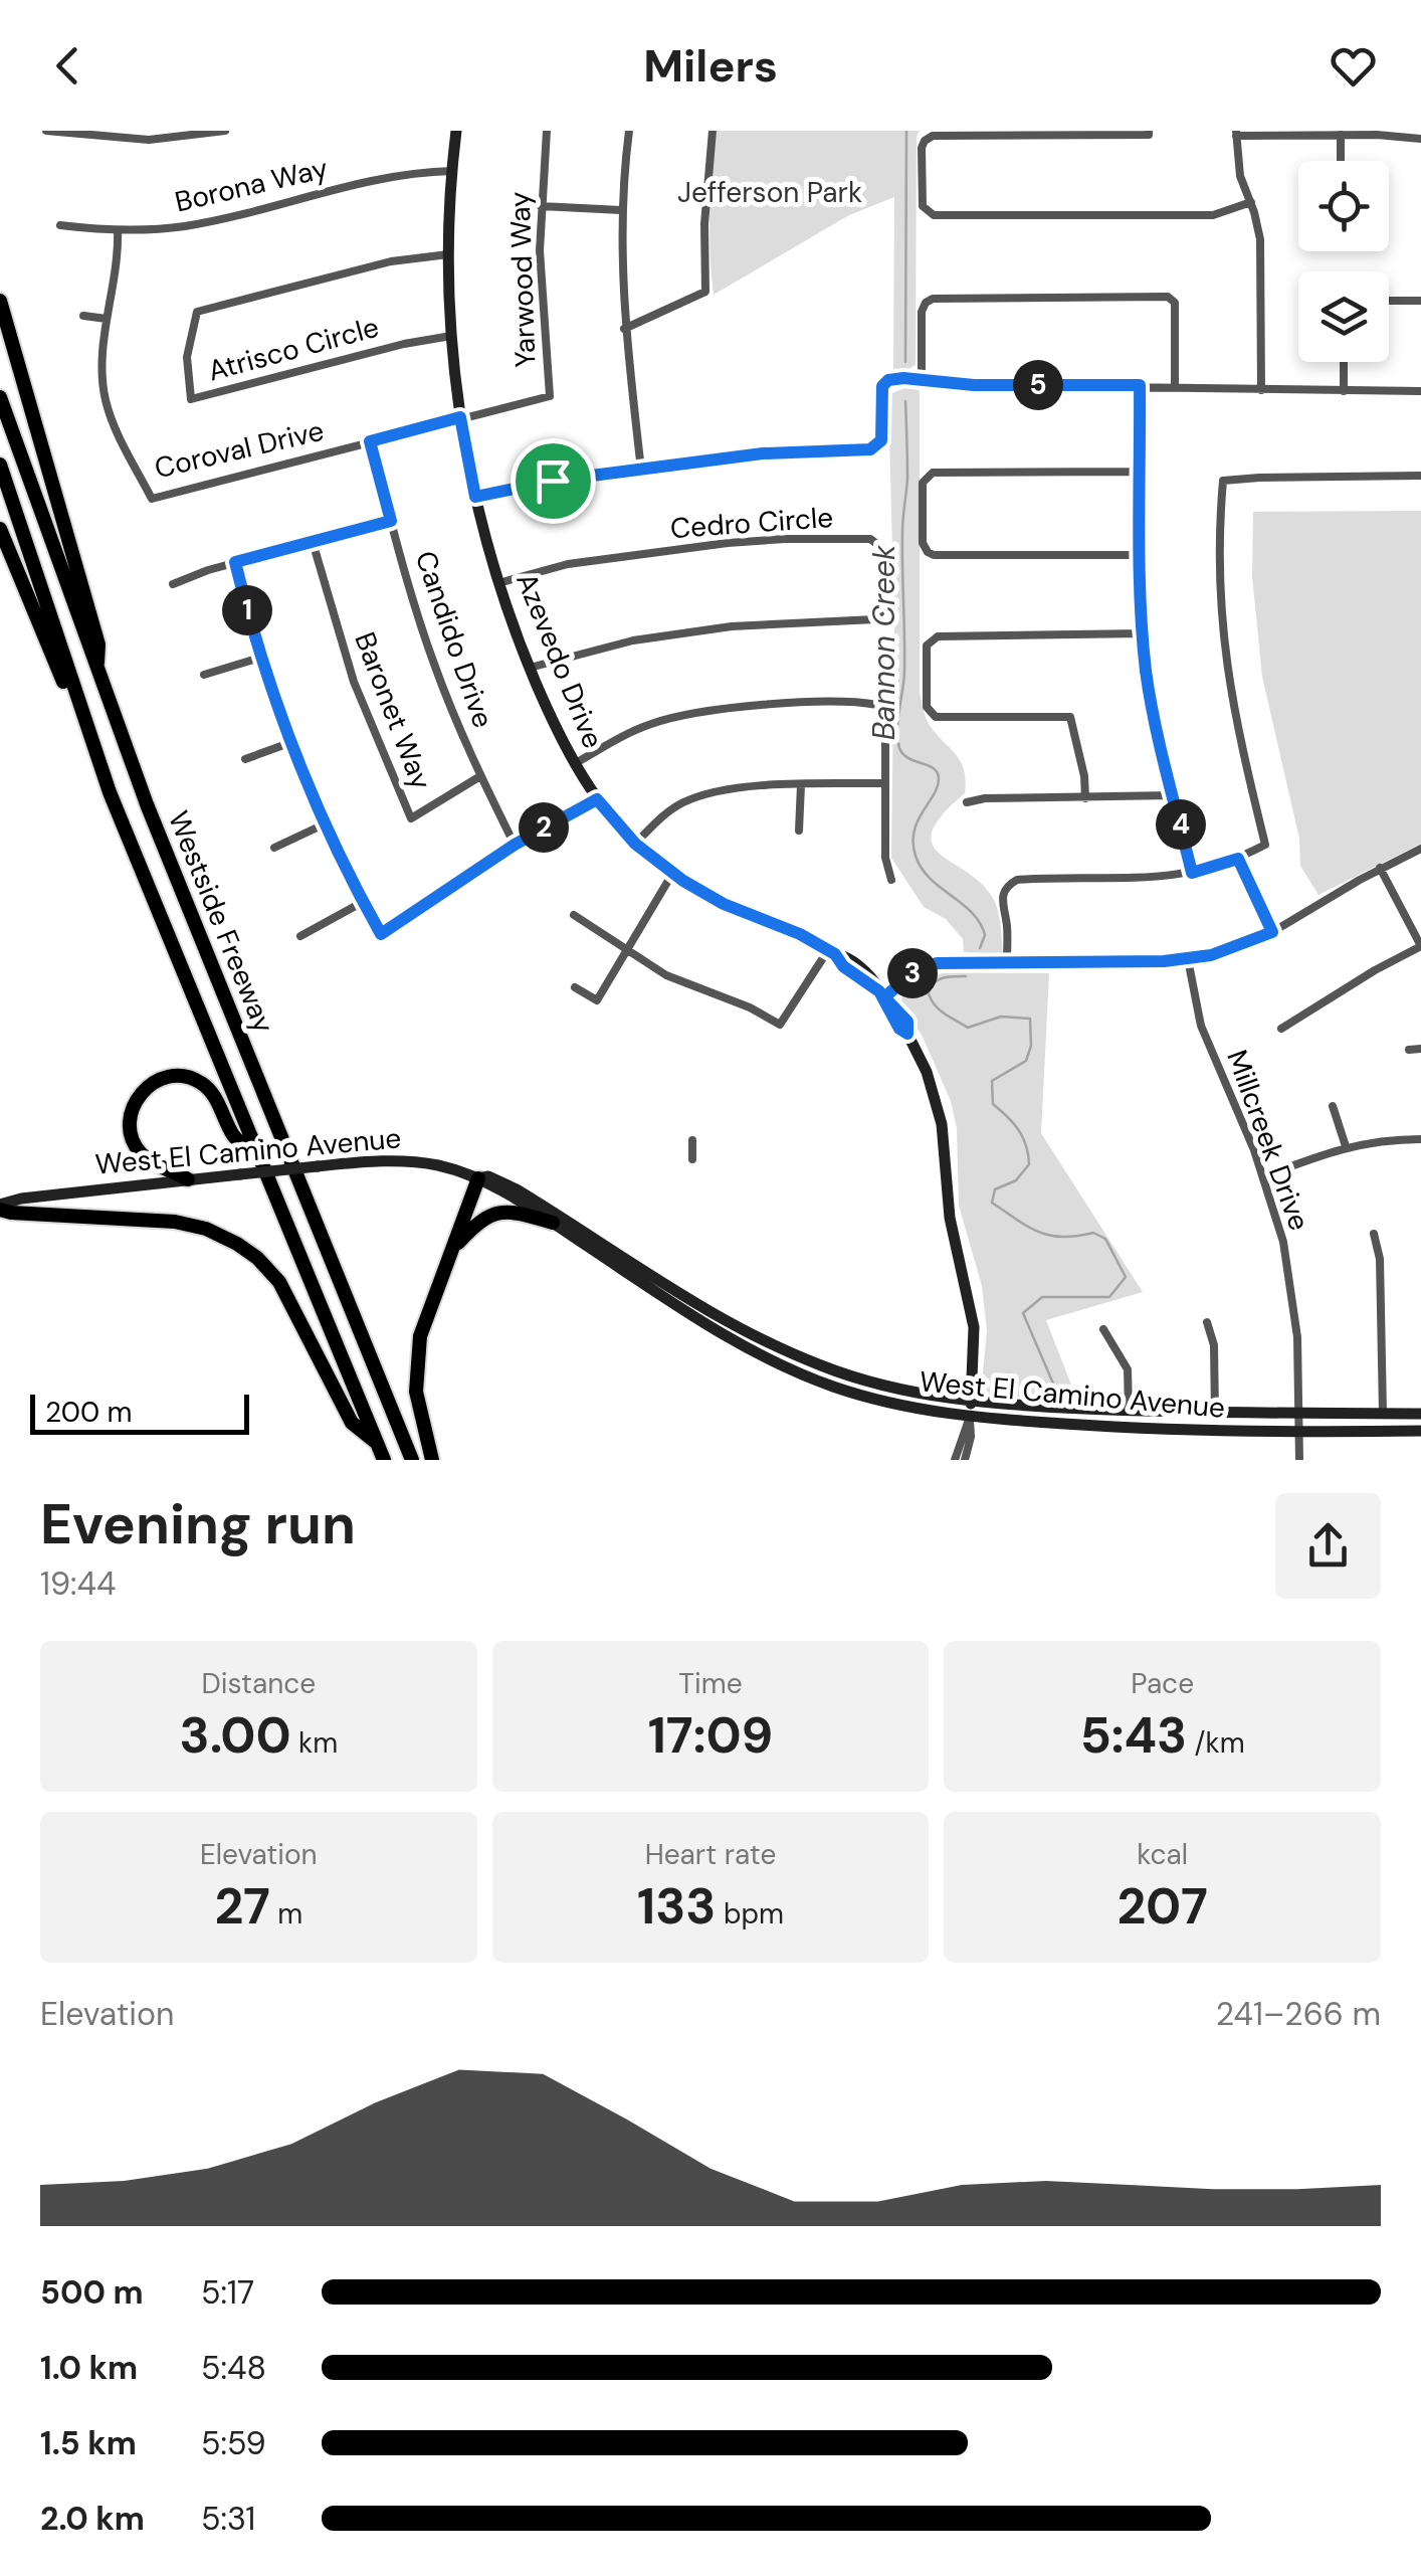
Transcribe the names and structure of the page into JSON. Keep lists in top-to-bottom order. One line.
{"streets":{"highway":["Westside Freeway"],"main road":["Azevedo Drive","West El Camino Avenue"],"street":["Borona Way","Yarwood Way","Atrisco Circle","Coroval Drive","Cedro Circle","Candido Drive","Baronet Way","Millcreek Drive"]},"crossings":[["Borona Way","Coroval Drive"],["Borona Way","Azevedo Drive"],["Yarwood Way","Coroval Drive"],["Yarwood Way","Azevedo Drive"],["Atrisco Circle","Azevedo Drive"],["Coroval Drive","Candido Drive"],["Coroval Drive","Azevedo Drive"],["Cedro Circle","Azevedo Drive"],["Candido Drive","Baronet Way"],["Azevedo Drive","West El Camino Avenue"],["Millcreek Drive","West El Camino Avenue"]],"water":["Bannon Creek"],"parks":["Jefferson Park"],"scale_bar":"200 m","page":{"header":"Milers","pins":["5","1","4","2","3"],"scale":"200 m","heading":["Evening run","19:44"],"stats":[["Distance","3.00 km"],["Time","17:09"],["Pace","5:43 /km"],["Elevation","27 m"],["Heart rate","133 bpm"],["kcal","207"]],"chart":["Elevation","241–266 m"],"list":[{"name":"500 m","note":"5:17"},{"name":"1.0 km","note":"5:48"},{"name":"1.5 km","note":"5:59"},{"name":"2.0 km","note":"5:31"}]}}
